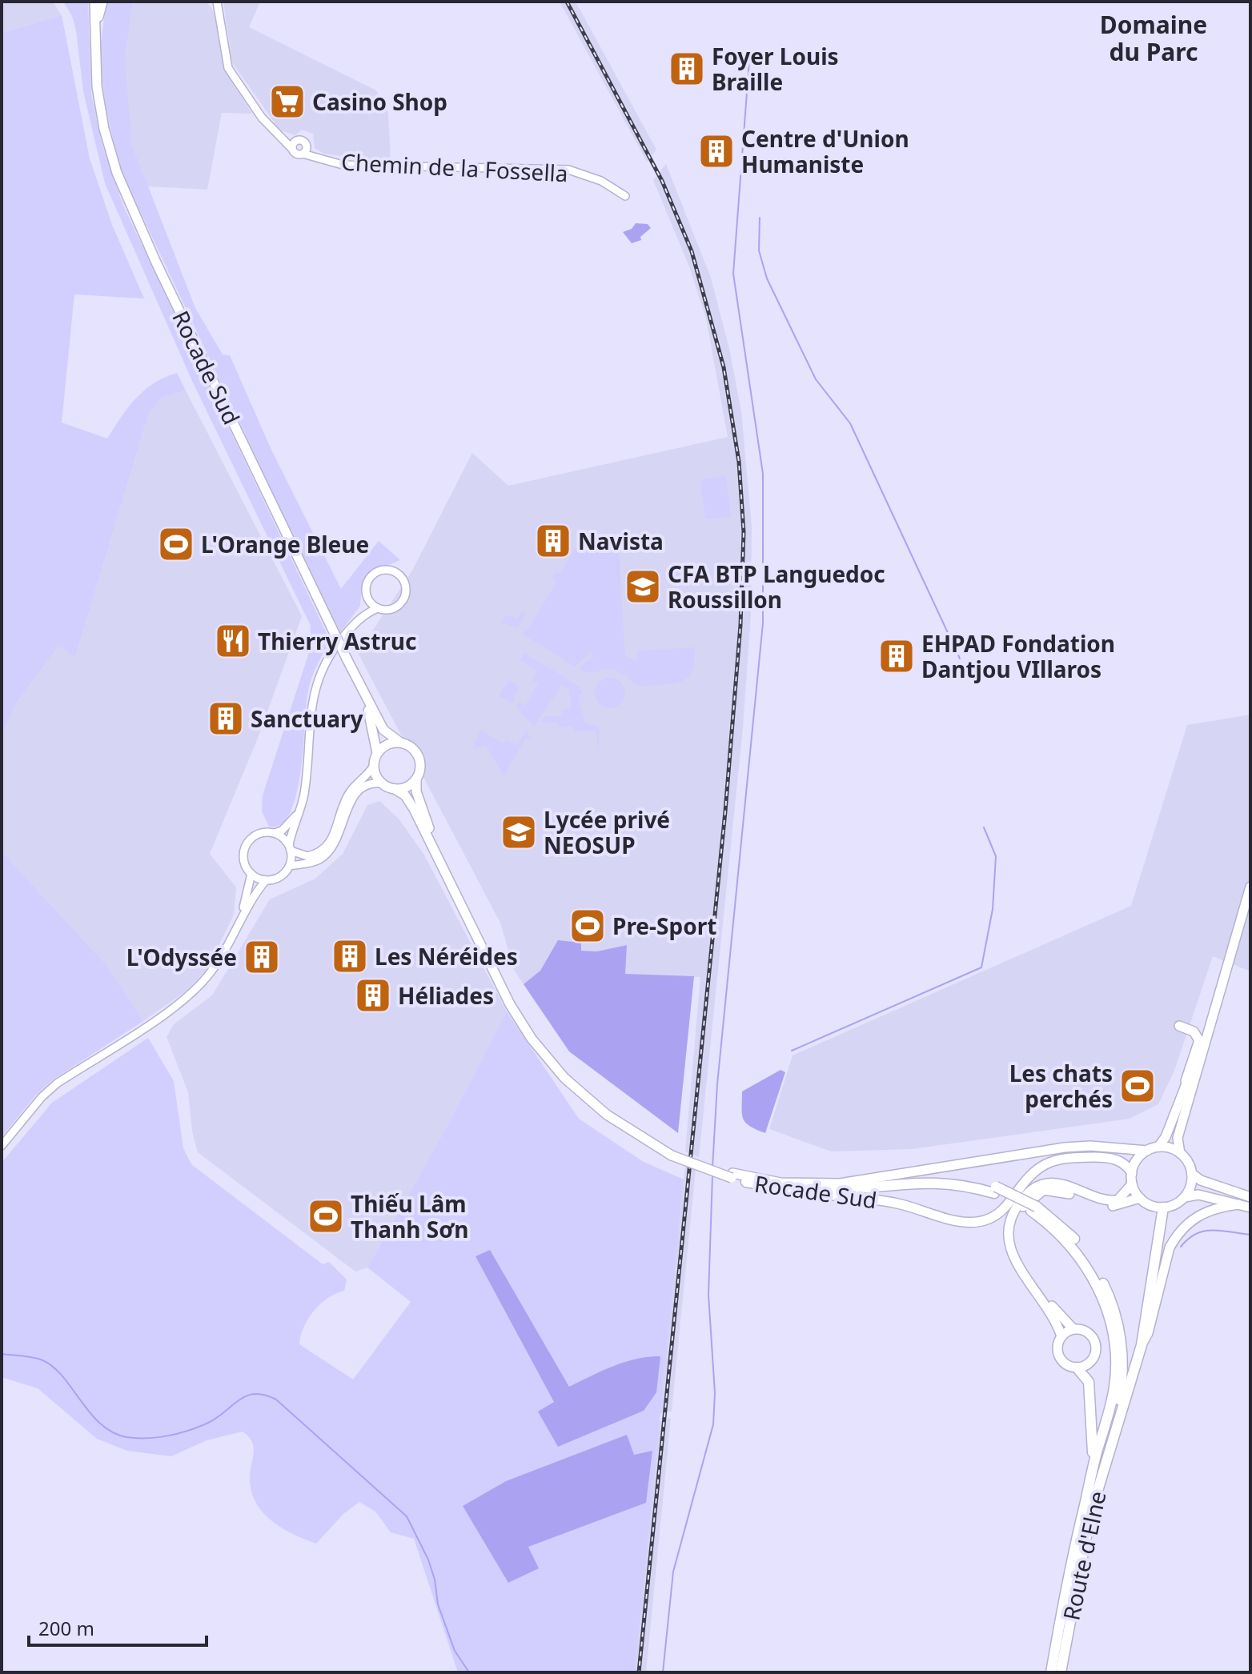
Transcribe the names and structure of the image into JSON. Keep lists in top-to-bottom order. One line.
{"streets":{"highway":["Route d'Elne"],"main road":["Rocade Sud"],"street":["Chemin de la Fossella"]},"districts":["Domaine du Parc"],"places":{"building":["Foyer Louis Braille","Centre d'Union Humaniste","Navista","EHPAD Fondation Dantjou VIllaros","Sanctuary","Les Néréides","L'Odyssée","Héliades"],"supermarket":["Casino Shop"],"sports":["L'Orange Bleue","Pre-Sport","Les chats perchés","Thiếu Lâm Thanh Sơn"],"school or university":["CFA BTP Languedoc Roussillon","Lycée privé NEOSUP"],"restaurant":["Thierry Astruc"]},"scale_bar":"200 m"}
